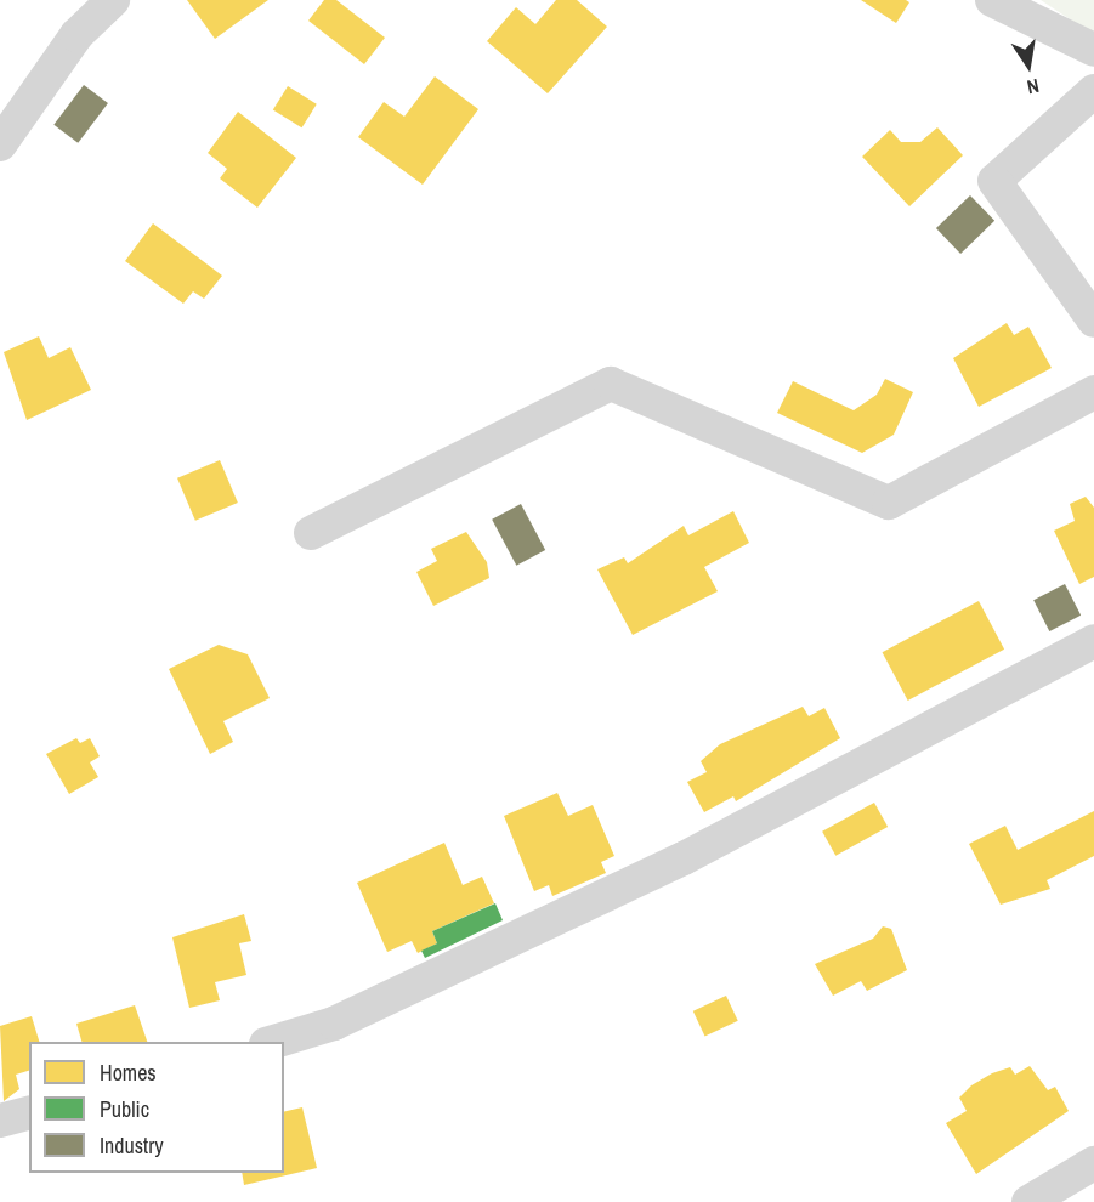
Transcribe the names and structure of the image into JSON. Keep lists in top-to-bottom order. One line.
{"legend":["Homes","Public","Industry"],"north":"bottom"}
